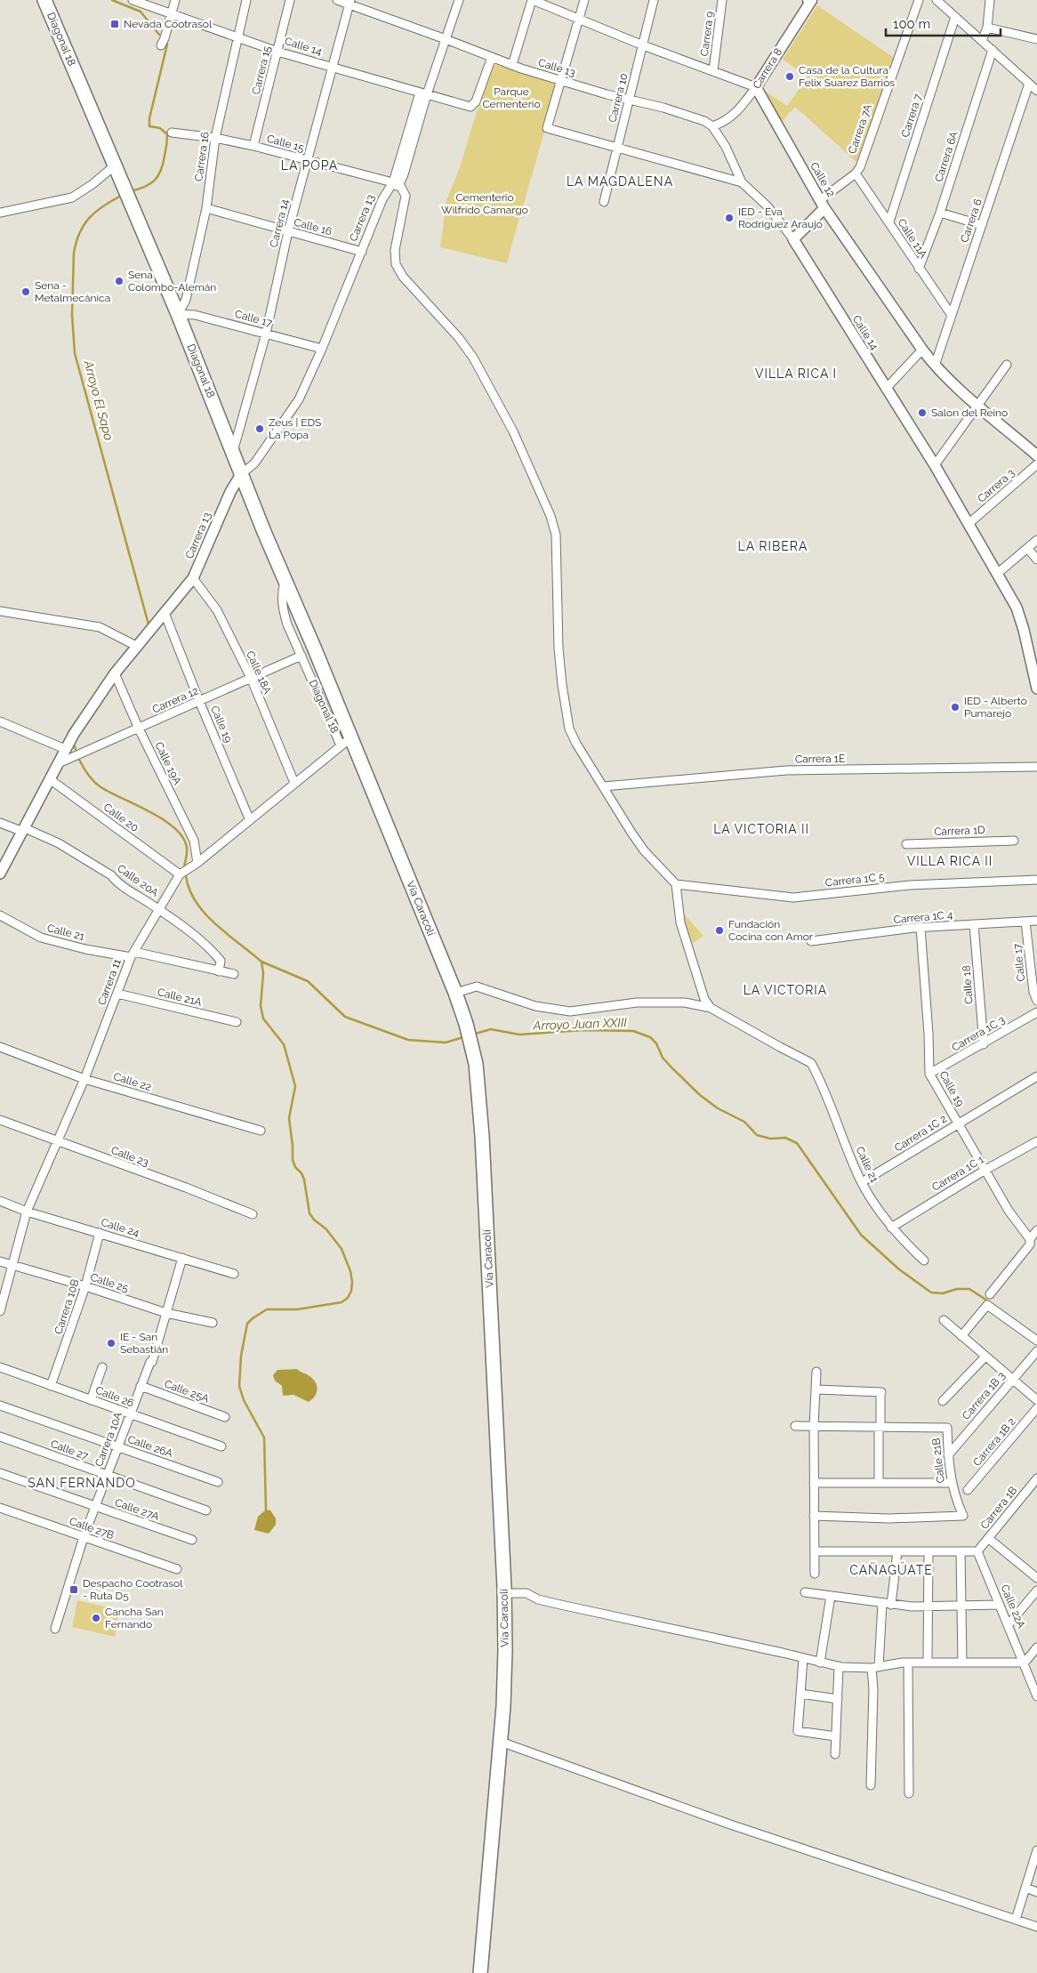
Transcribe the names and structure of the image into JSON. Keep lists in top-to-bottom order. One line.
{"streets":{"main road":["Diagonal 18","Vía Caracolí"],"street":["Carrera 9","Calle 14","Calle 13","Carrera 8","Carrera 15","Carrera 10","Carrera 7","Carrera 7A","Calle 15","Carrera 16","Carrera 6A","Calle 12","Carrera 13","Carrera 6","Carrera 14","Calle 16","Calle 11A","Calle 17","Carrera 3","Calle 18A","Carrera 12","Calle 19","Carrera 1E","Calle 19A","Calle 20","Carrera 1D","Carrera 1C 5","Calle 20A","Carrera 1C 4","Calle 21","Carrera 11","Calle 18","Calle 21A","Carrera 1C 3","Calle 22","Carrera 1C 2","Calle 23","Carrera 1C 1","Calle 24","Calle 25","Carrera 10B","Calle 25A","Carrera 1B 3","Calle 26","Carrera 10A","Carrera 1B 2","Calle 26A","Calle 27","Calle 21B","Carrera 1B","Calle 27A","Calle 27B","Calle 22A"]},"crossings":[["Diagonal 18","Carrera 16"],["Diagonal 18","Carrera 13"],["Diagonal 18","Carrera 14"],["Diagonal 18","Calle 17"],["Diagonal 18","Carrera 12"],["Diagonal 18","Vía Caracolí"],["Diagonal 18","Carrera 11"],["Calle 14","Calle 13"],["Calle 14","Carrera 15"],["Calle 14","Carrera 10"],["Calle 14","Carrera 7A"],["Calle 14","Carrera 16"],["Calle 14","Carrera 13"],["Calle 14","Carrera 14"],["Calle 14","Carrera 3"],["Calle 13","Carrera 8"],["Calle 13","Carrera 10"],["Calle 13","Carrera 13"],["Calle 13","Carrera 14"],["Carrera 8","Calle 12"],["Carrera 15","Calle 15"],["Carrera 7","Calle 11A"],["Carrera 7A","Calle 12"],["Carrera 7A","Calle 11A"],["Calle 15","Carrera 16"],["Calle 15","Carrera 13"],["Calle 15","Carrera 14"],["Carrera 16","Calle 16"],["Carrera 16","Calle 17"],["Carrera 6A","Calle 11A"],["Calle 12","Carrera 6"],["Carrera 13","Calle 16"],["Carrera 13","Calle 17"],["Carrera 13","Calle 18A"],["Carrera 13","Carrera 12"],["Carrera 13","Calle 19"],["Carrera 13","Calle 19A"],["Carrera 13","Calle 20"],["Carrera 13","Calle 20A"],["Carrera 6","Calle 11A"],["Carrera 14","Calle 16"],["Carrera 14","Calle 17"],["Calle 17","Carrera 1C 4"],["Calle 18A","Carrera 12"],["Calle 18A","Carrera 11"],["Carrera 12","Calle 19"],["Carrera 12","Calle 19A"],["Calle 19","Carrera 1C 4"],["Calle 19","Carrera 11"],["Calle 19","Carrera 1C 3"],["Calle 19","Carrera 1C 2"],["Calle 19","Carrera 1C 1"],["Calle 19A","Carrera 11"],["Calle 20","Carrera 11"],["Calle 20A","Calle 21"],["Calle 20A","Carrera 11"],["Vía Caracolí","Carrera 11"],["Carrera 1C 4","Calle 18"],["Calle 21","Carrera 11"],["Calle 21","Carrera 1C 2"],["Calle 21","Carrera 1C 1"],["Carrera 11","Calle 21A"],["Carrera 11","Calle 22"],["Carrera 11","Calle 23"],["Carrera 11","Calle 24"],["Carrera 11","Calle 25"],["Calle 18","Carrera 1C 3"],["Calle 24","Carrera 10B"],["Calle 24","Carrera 10A"],["Calle 25","Carrera 10B"],["Calle 25","Carrera 10A"],["Carrera 10B","Calle 26"],["Calle 25A","Carrera 10A"],["Carrera 1B 3","Calle 21B"],["Calle 26","Carrera 10A"],["Carrera 10A","Calle 26A"],["Carrera 10A","Calle 27"],["Carrera 10A","Calle 27A"],["Carrera 10A","Calle 27B"],["Carrera 1B","Calle 22A"]],"districts":["LA POPA","LA MAGDALENA","VILLA RICA I","LA RIBERA","LA VICTORIA II","VILLA RICA II","LA VICTORIA","SAN FERNANDO","CAÑAGÜATE"],"water":["Arroyo El Sapo","Arroyo Juan XXIII"],"parks":["Parque Cementerio","Cementerio Wilfrido Camargo"],"places":{"transit":["Nevada Cootrasol","Despacho Cootrasol - Ruta D5"],"other":["Casa de la Cultura Felix Suarez Barrios","IED - Eva Rodriguez Araujo","Sena Colombo-Alemán","Sena - Metalmecánica","Salon del Reino","Zeus | EDS La Popa","IED - Alberto Pumarejo","Fundación Cocina con Amor","IE - San Sebastián","Cancha San Fernando"]},"scale_bar":"100 m"}
